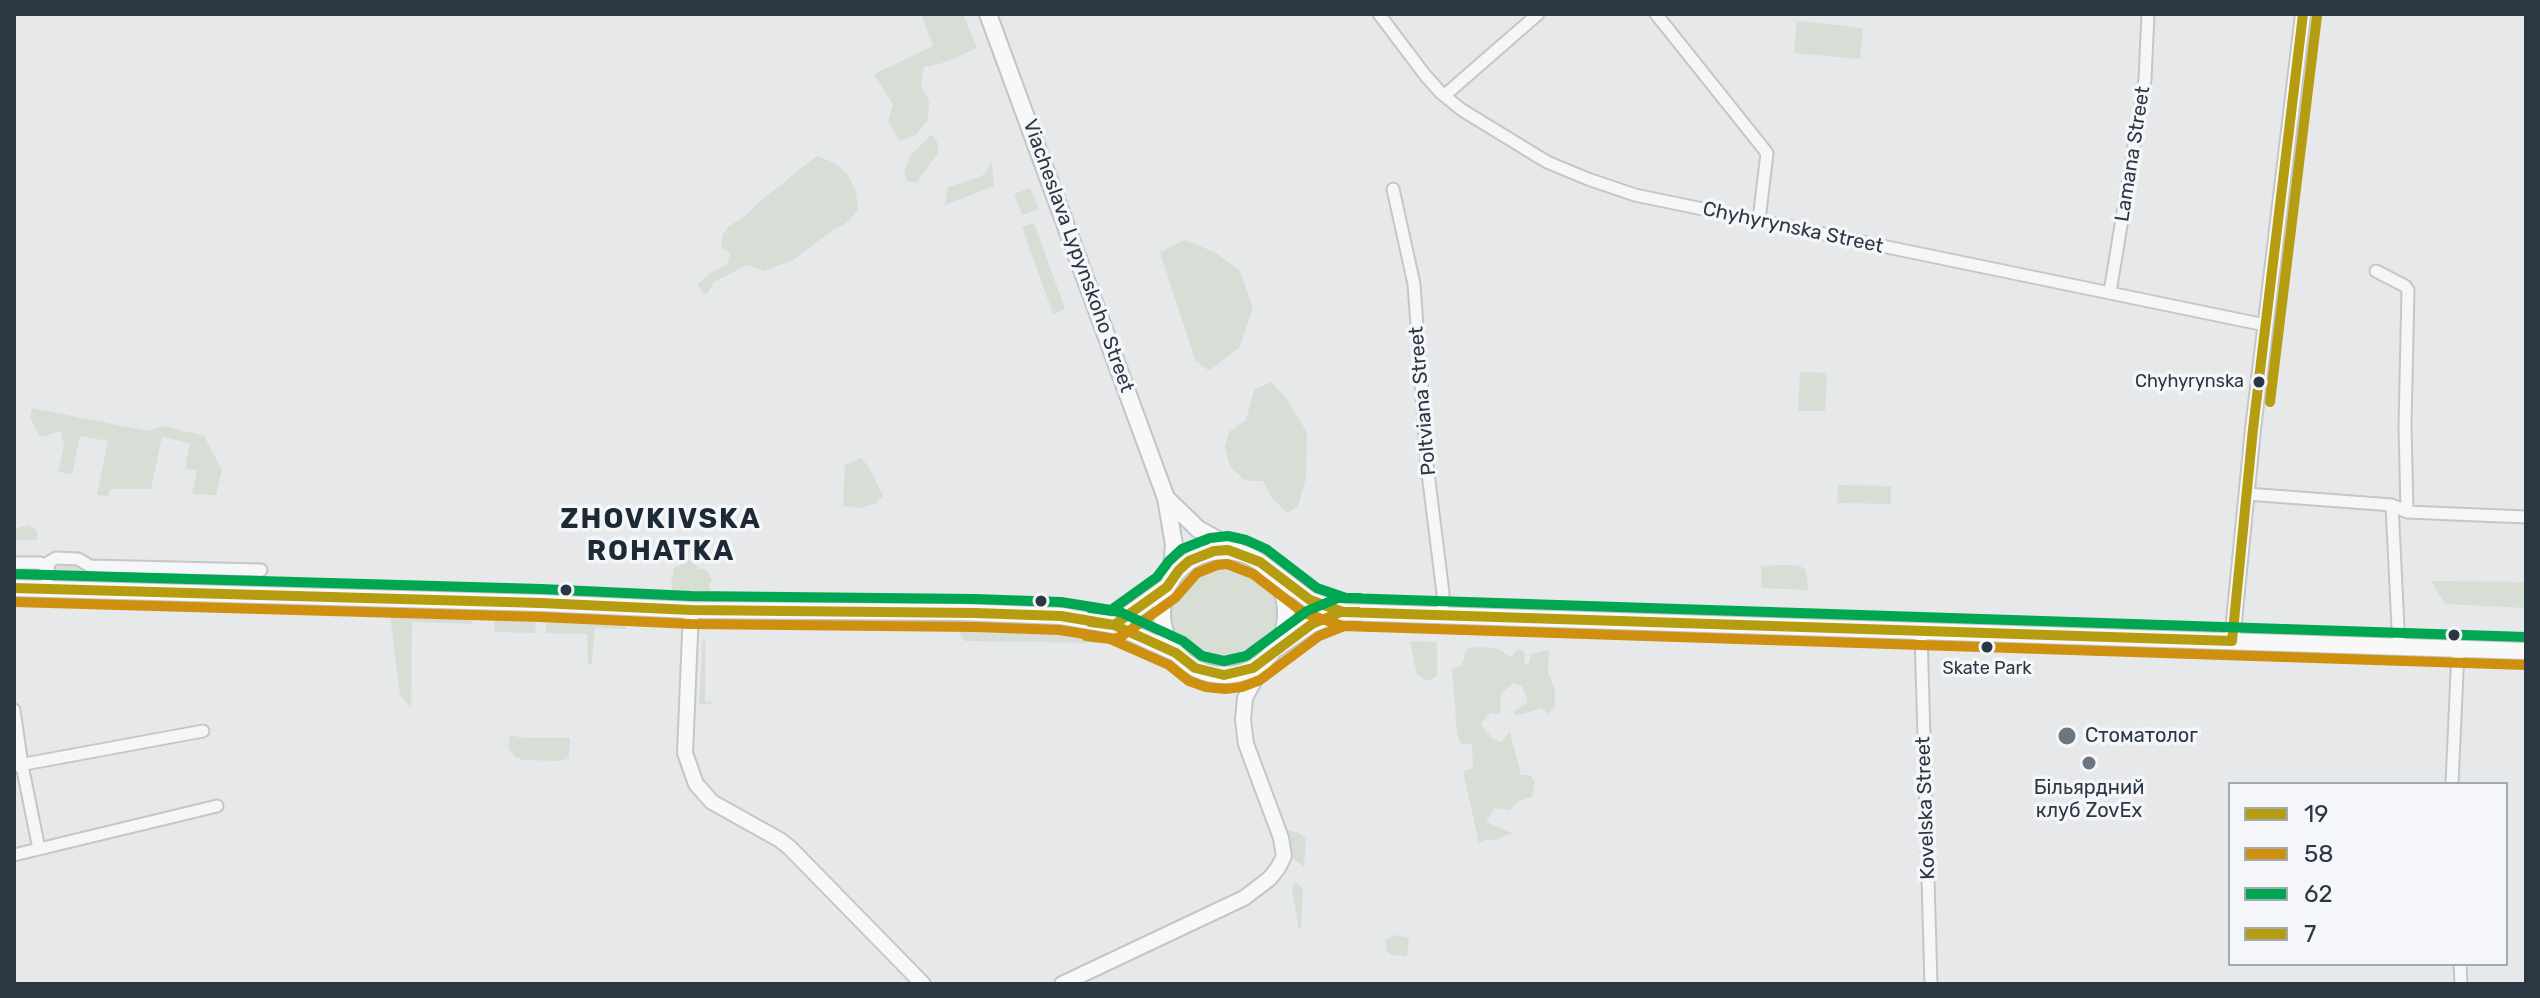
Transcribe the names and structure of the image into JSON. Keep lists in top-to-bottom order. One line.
{"streets":{"main road":["Viacheslava Lypynskoho Street"],"street":["Lamana Street","Chyhyrynska Street","Poltviana Street","Kovelska Street"]},"crossings":[["Lamana Street","Chyhyrynska Street"]],"districts":["ZHOVKIVSKA ROHATKA"],"places":["Chyhyrynska","Skate Park","Стоматолог","Більярдний клуб ZovEx"],"lines":["transit line 19","transit line 7","transit line 62","transit line 58"],"legend":["19","58","62","7"]}
